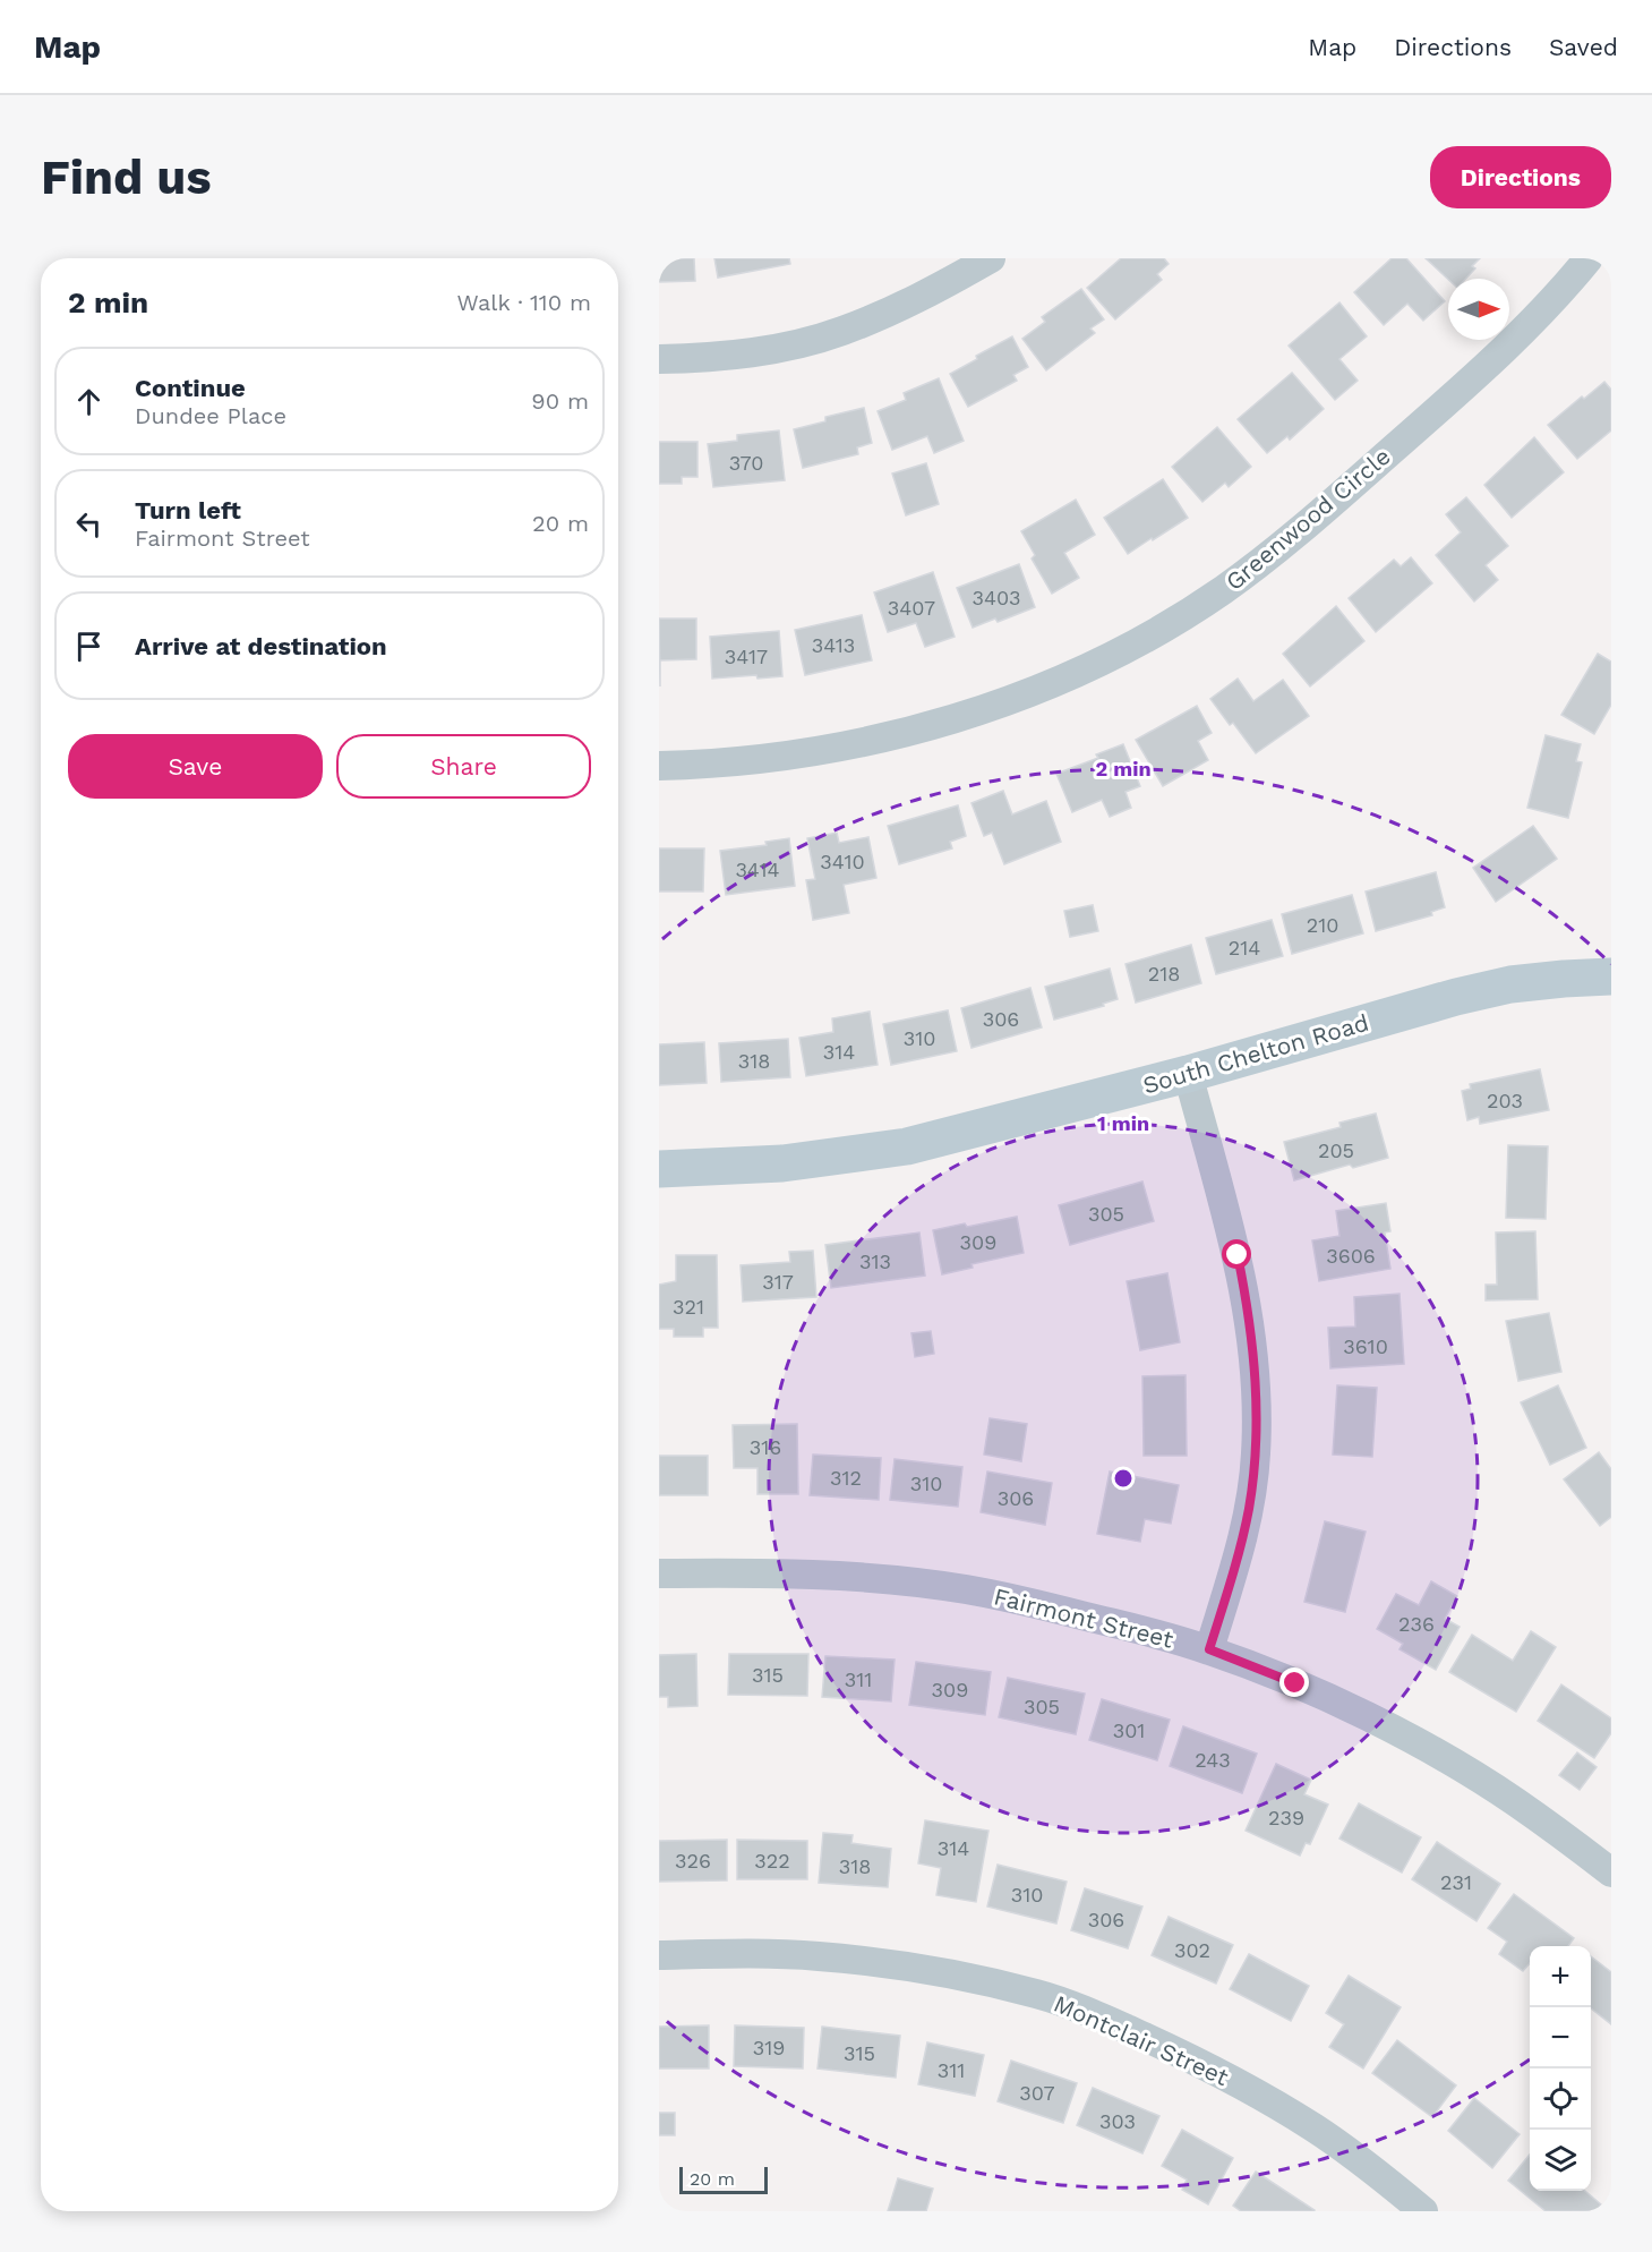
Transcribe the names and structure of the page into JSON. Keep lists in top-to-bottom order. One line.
{"streets":{"main road":["South Chelton Road"],"street":["Greenwood Circle","Fairmont Street","Montclair Street"]},"house_numbers":["370","3403","3407","3413","3417","3410","3414","210","214","218","306","310","314","318","203","205","305","309","3606","313","317","321","3610","316","312","310","306","236","315","311","309","305","301","243","239","314","326","322","318","231","310","306","302","319","315","311","307","303"],"scale_bar":"20 m","north":"right","page":{"header":"Map","nav":["Map","Directions","Saved"],"buttons":["Directions",["Save","Share"]],"title":"Find us","heading":["2 min","Walk · 110 m"],"list":[["Continue","Dundee Place","90 m"],["Turn left","Fairmont Street","20 m"],"Arrive at destination"],"map_buttons":["+","−"],"scale":"20 m"},"rings":["2 min","1 min"]}
